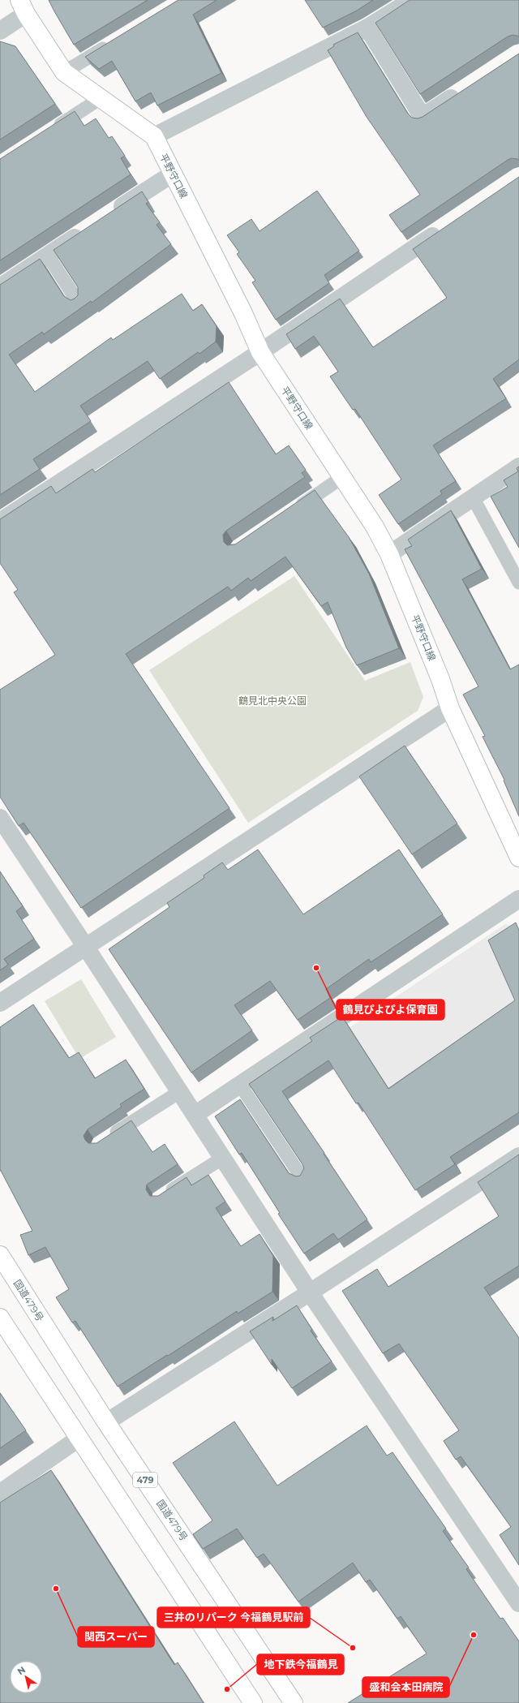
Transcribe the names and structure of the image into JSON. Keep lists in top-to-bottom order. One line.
{"streets":{"main road":["平野守口線","国道479号","479"]},"parks":["鶴見北中央公園"],"places":["鶴見ぴよぴよ保育園","関西スーパー","盛和会本田病院","三井のリパーク 今福鶴見駅前","地下鉄今福鶴見"],"north":"top left"}
